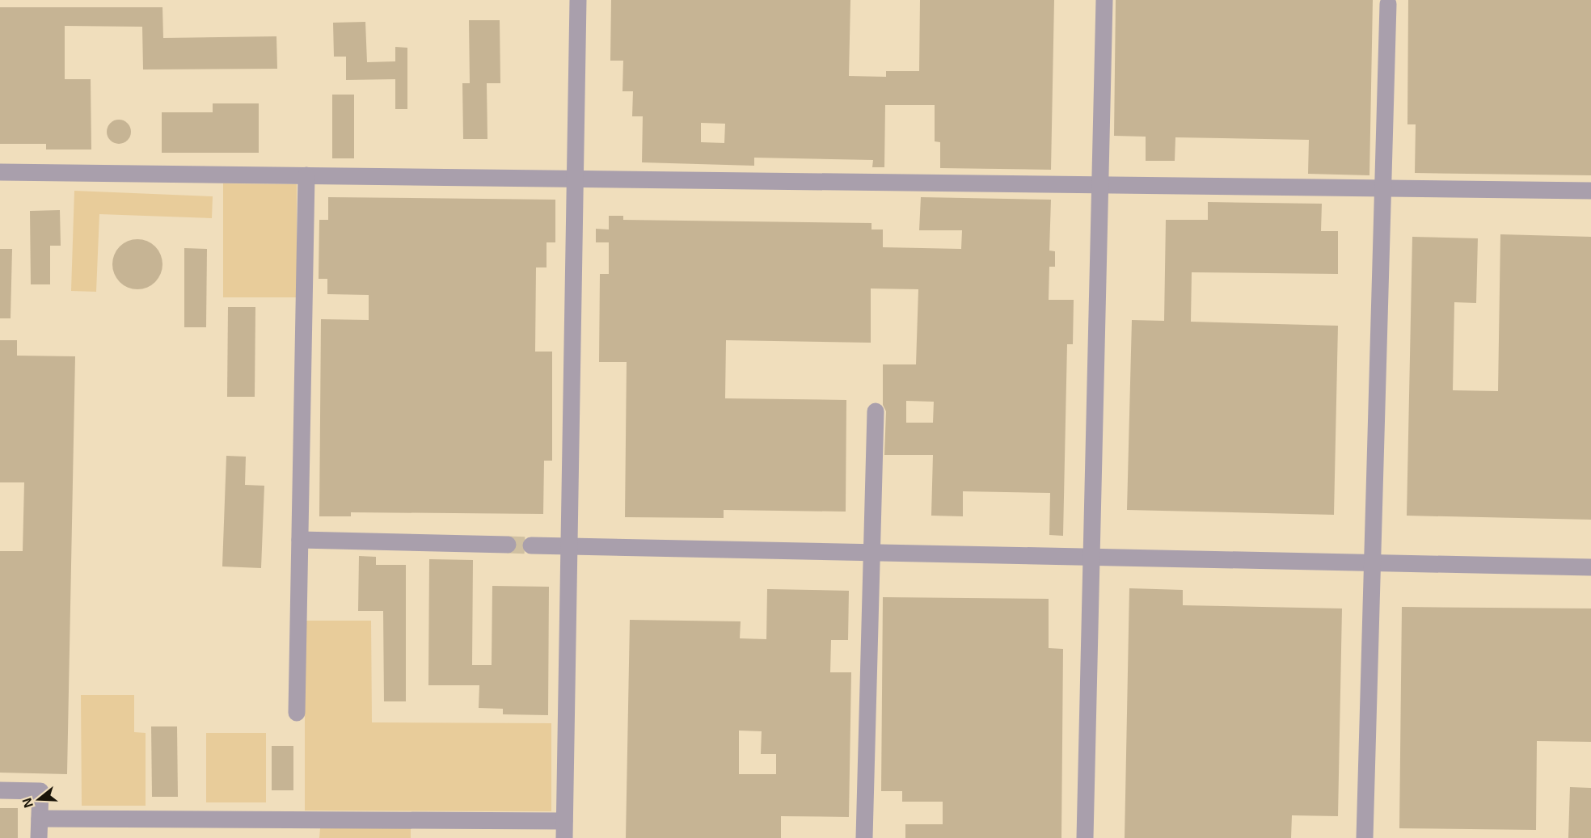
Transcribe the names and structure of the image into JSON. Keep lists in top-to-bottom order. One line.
{"north":"left"}
